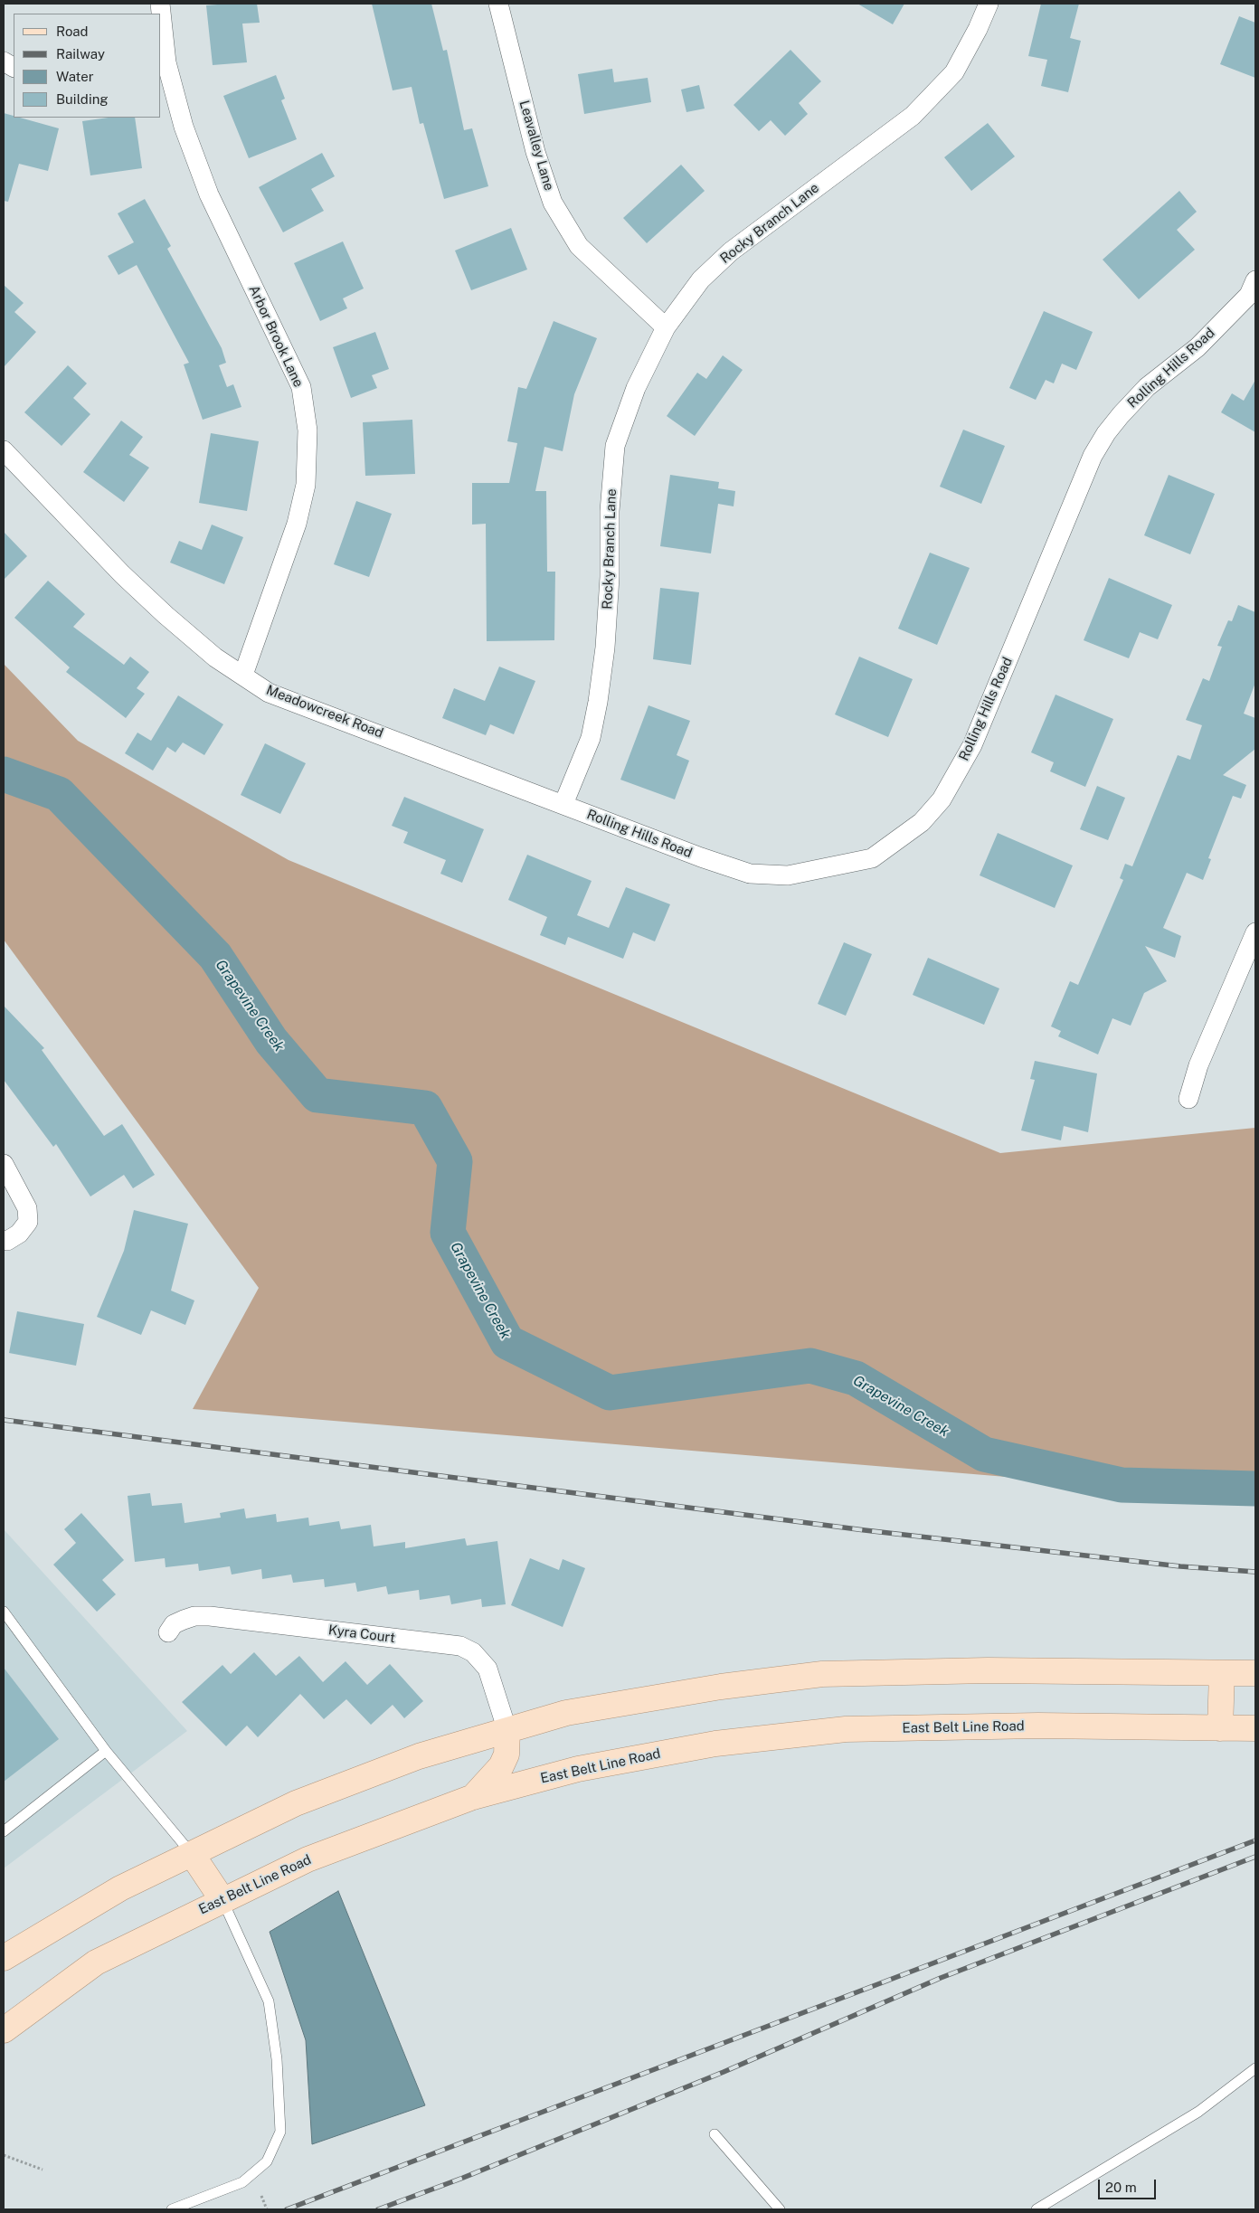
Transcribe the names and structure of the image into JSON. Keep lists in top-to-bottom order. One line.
{"streets":{"main road":["East Belt Line Road"],"street":["Leavalley Lane","Rocky Branch Lane","Arbor Brook Lane","Rolling Hills Road","Meadowcreek Road","Kyra Court"]},"crossings":[["Leavalley Lane","Rocky Branch Lane"],["Rocky Branch Lane","Rolling Hills Road"],["Rocky Branch Lane","Meadowcreek Road"],["Arbor Brook Lane","Meadowcreek Road"],["Rolling Hills Road","Meadowcreek Road"]],"water":["Grapevine Creek"],"legend":["Road","Railway","Water","Building"],"scale_bar":"20 m"}
